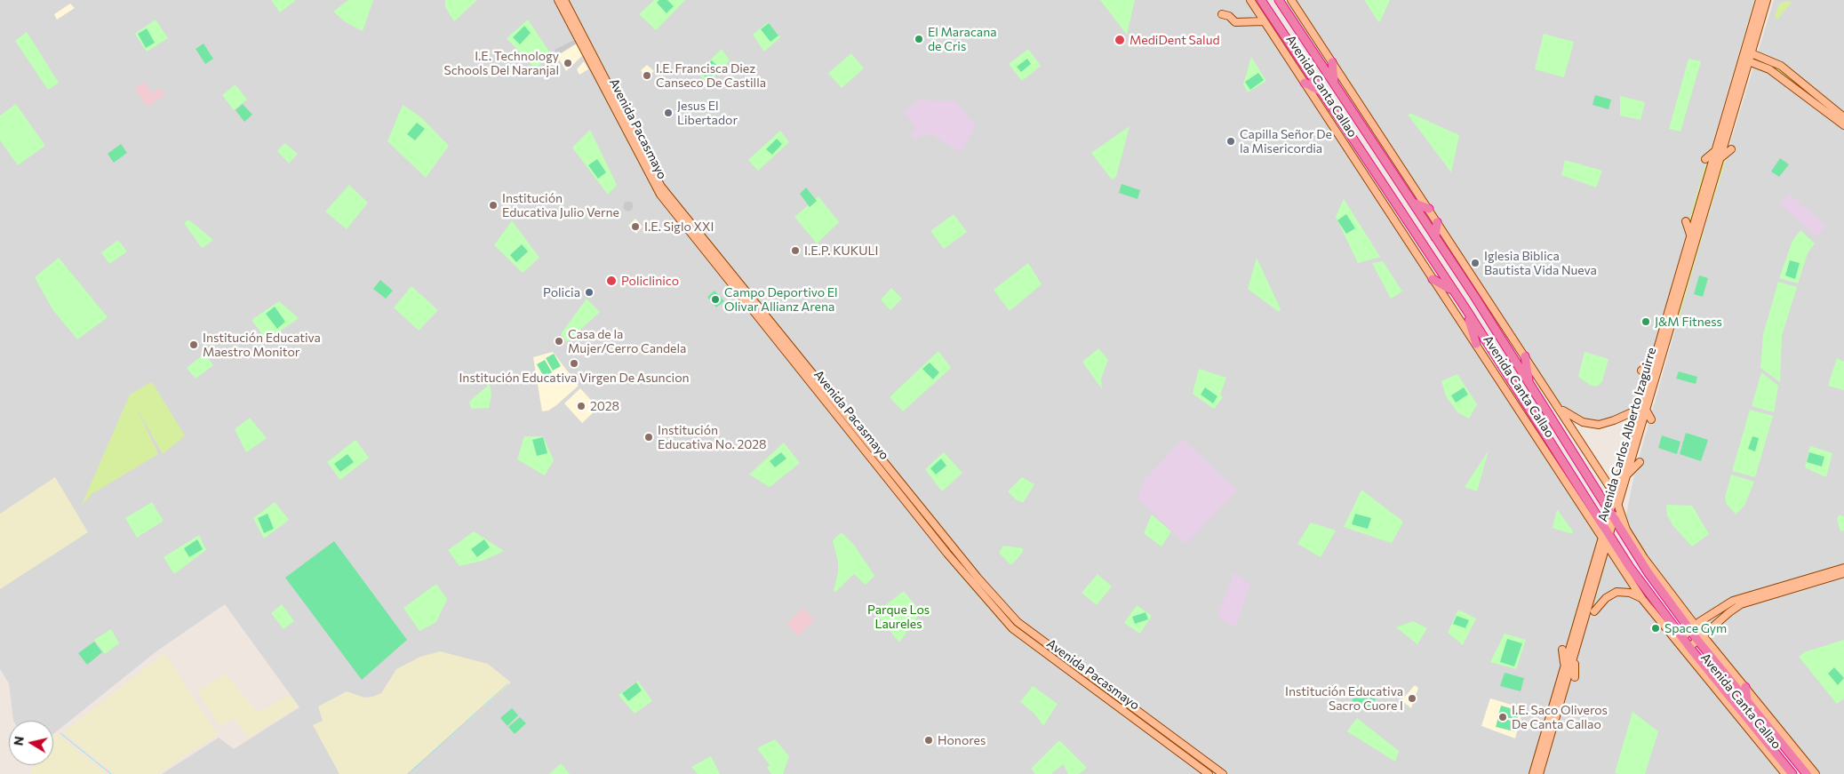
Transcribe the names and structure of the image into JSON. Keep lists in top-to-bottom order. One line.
{"streets":{"highway":["Avenida Canta Callao"],"main road":["Avenida Pacasmayo","Avenida Carlos Alberto Izaguirre"]},"crossings":[["Avenida Canta Callao","Avenida Carlos Alberto Izaguirre"]],"parks":["Parque Los Laureles"],"places":["El Maracana de Cris","MediDent Salud","I.E. Technology Schools Del Naranjal","I.E. Francisca Diez Canseco De Castilla","Jesus El Libertador","Capilla Señor De la Misericordia","Institución Educativa Julio Verne","I.E. Siglo XXI","I.E.P. KUKULI","Iglesia Biblica Bautista Vida Nueva","Policlinico","Policia","Campo Deportivo El Olivar Allianz Arena","J&M Fitness","Casa de la Mujer/Cerro Candela","Institución Educativa Maestro Monitor","Institución Educativa Virgen De Asuncion","2028","Institución Educativa No. 2028","Space Gym","Institución Educativa Sacro Cuore I","I.E. Saco Oliveros De Canta Callao","Honores"],"north":"left"}
